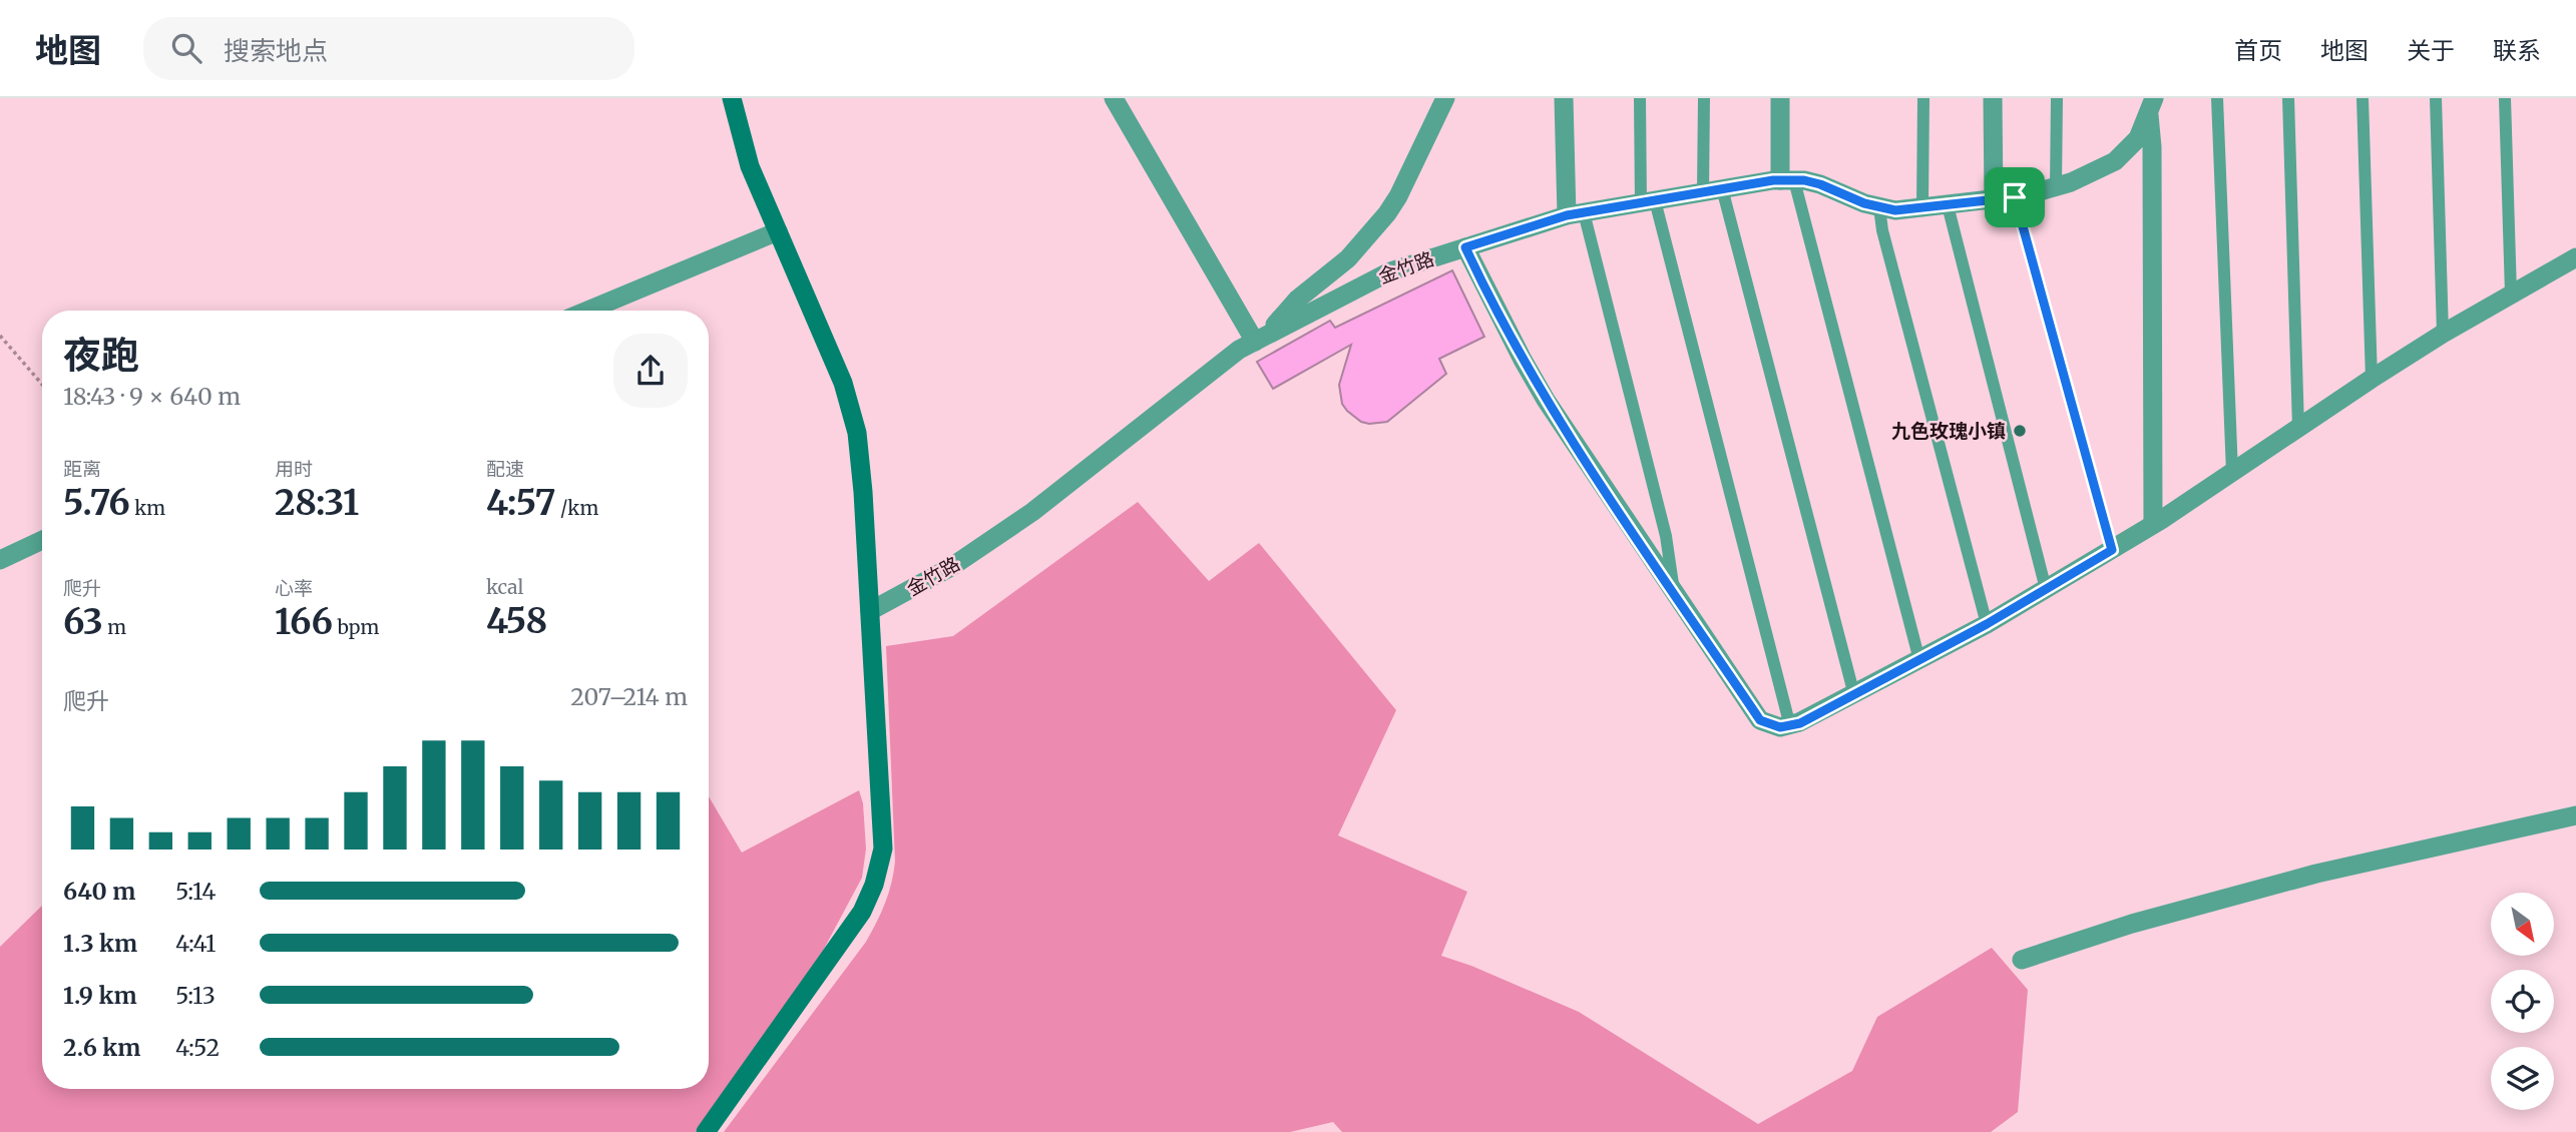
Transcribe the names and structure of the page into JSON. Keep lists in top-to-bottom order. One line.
{"streets":{"street":["金竹路"]},"places":["九色玫瑰小镇"],"north":"bottom right","page":{"header":"地图","search":"搜索地点","nav":["首页","地图","关于","联系"],"heading":["夜跑","18:43 · 9 × 640 m"],"stats":[["距离","5.76 km"],["用时","28:31"],["配速","4:57 /km"],["爬升","63 m"],["心率","166 bpm"],["kcal","458"]],"chart":["爬升","207–214 m"],"list":[{"name":"640 m","note":"5:14"},{"name":"1.3 km","note":"4:41"},{"name":"1.9 km","note":"5:13"},{"name":"2.6 km","note":"4:52"}]}}
